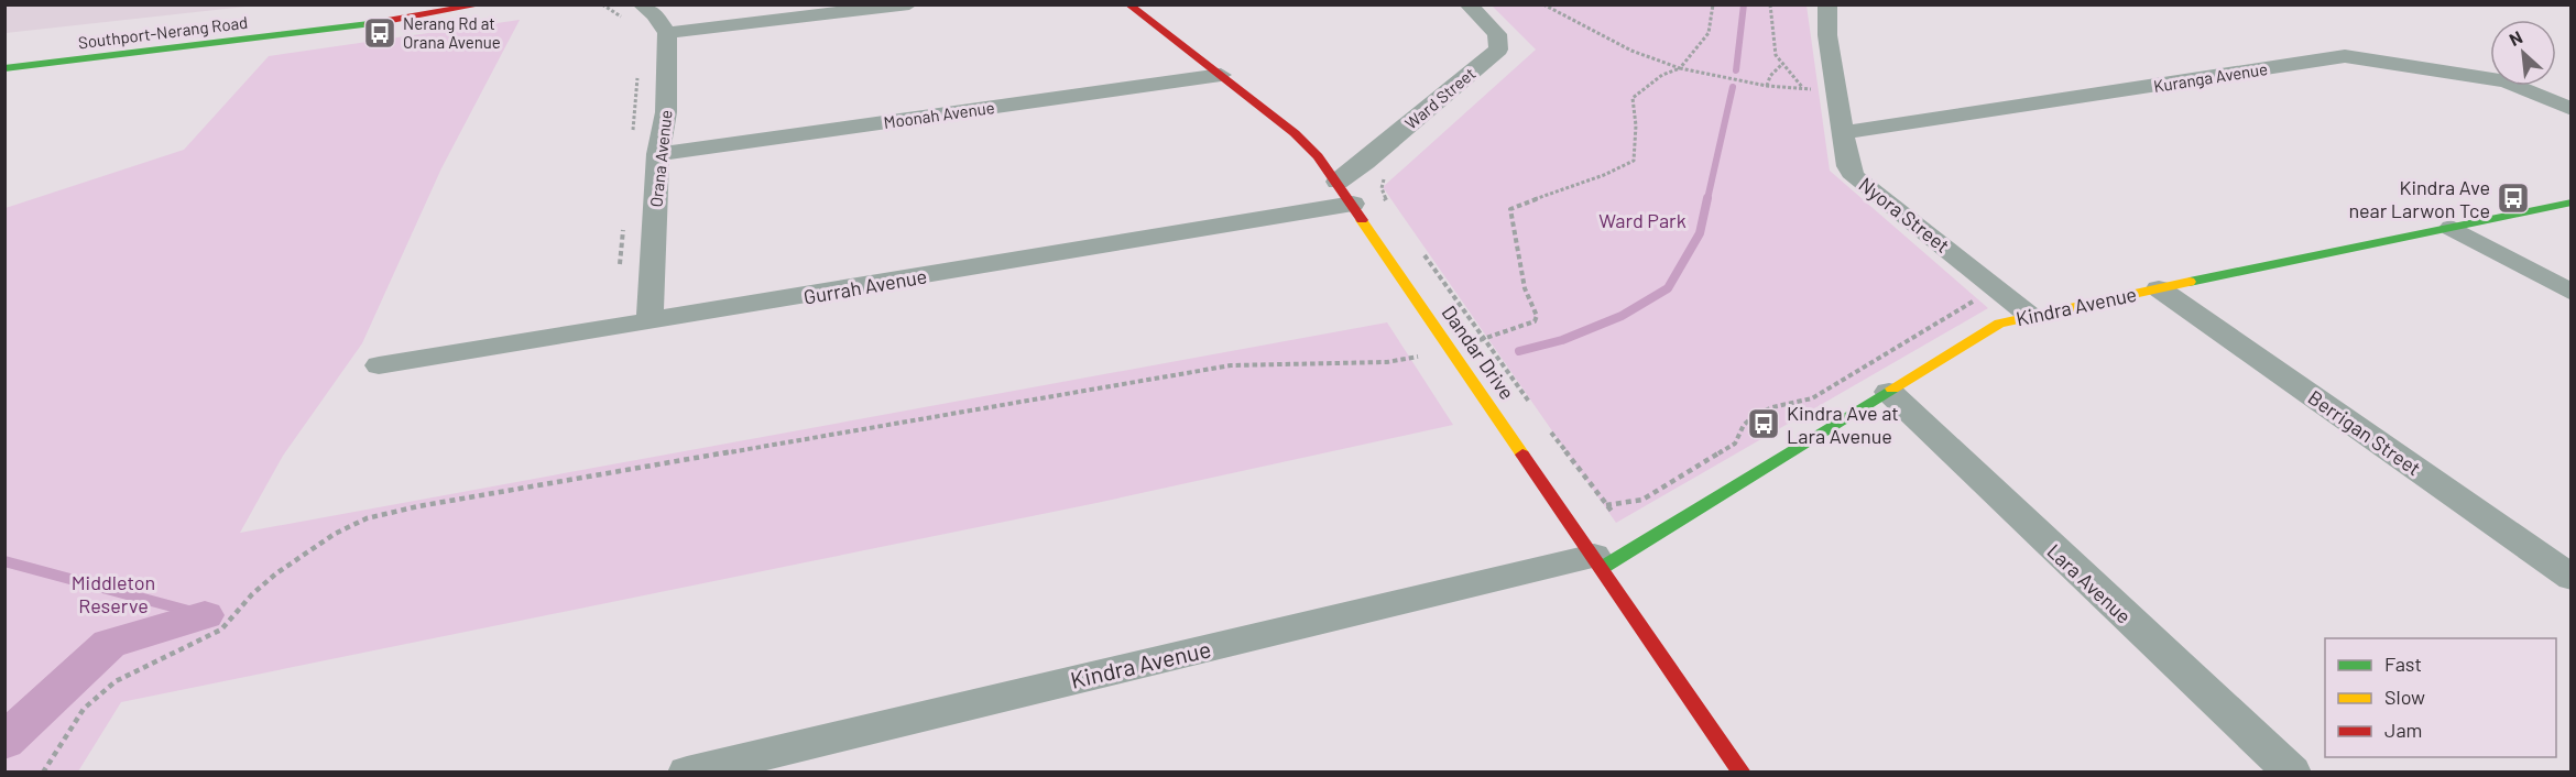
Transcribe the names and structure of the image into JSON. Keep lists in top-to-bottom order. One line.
{"streets":{"street":["Southport-Nerang Road","Kuranga Avenue","Ward Street","Moonah Avenue","Orana Avenue","Nyora Street","Gurrah Avenue","Kindra Avenue","Dandar Drive","Berrigan Street","Lara Avenue"]},"crossings":[["Kuranga Avenue","Nyora Street"],["Ward Street","Dandar Drive"],["Moonah Avenue","Orana Avenue"],["Moonah Avenue","Dandar Drive"],["Orana Avenue","Gurrah Avenue"],["Nyora Street","Kindra Avenue"],["Gurrah Avenue","Dandar Drive"],["Kindra Avenue","Dandar Drive"],["Kindra Avenue","Berrigan Street"],["Kindra Avenue","Lara Avenue"]],"parks":["Ward Park","Middleton Reserve"],"places":{"bus stop":["Nerang Rd at Orana Avenue","Kindra Ave near Larwon Tce","Kindra Ave at Lara Avenue"]},"legend":["Fast","Slow","Jam"],"north":"top left"}
